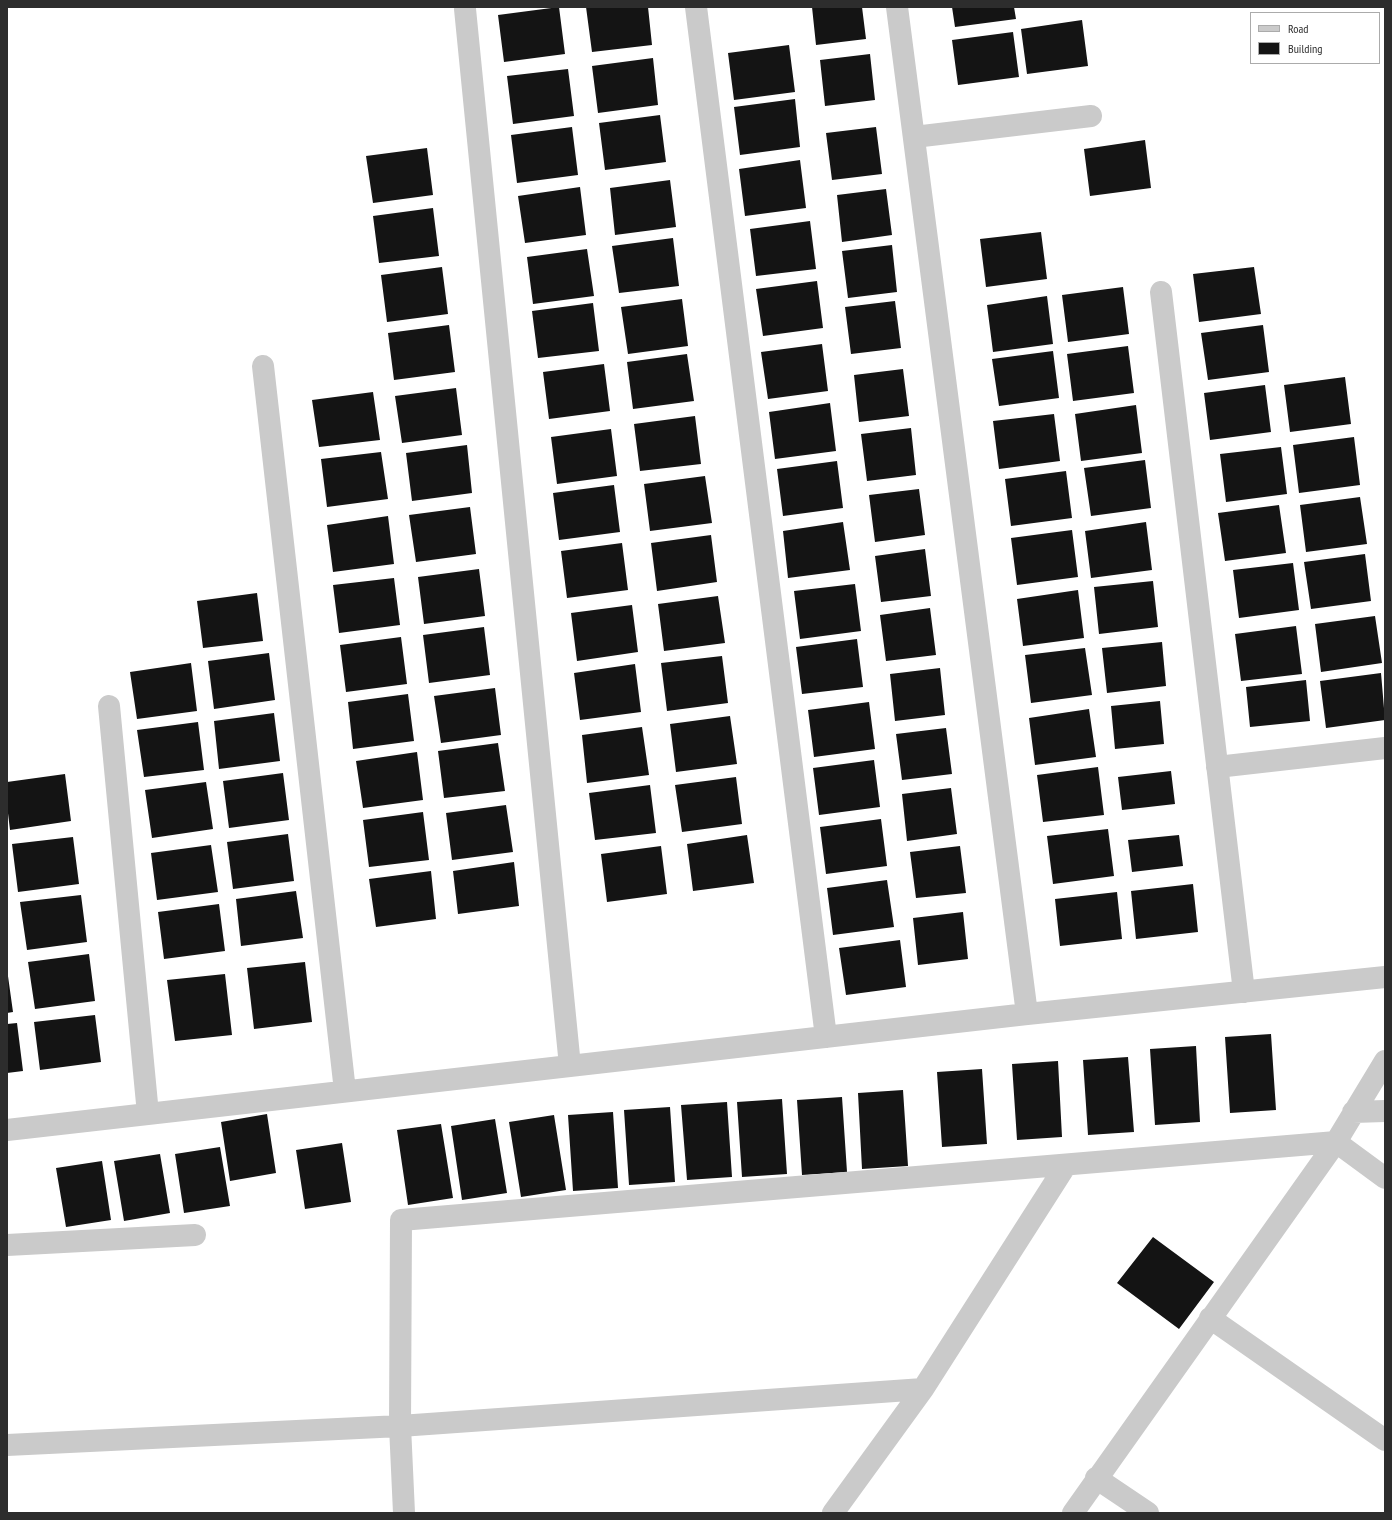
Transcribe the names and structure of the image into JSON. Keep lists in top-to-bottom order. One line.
{"legend":["Road","Building"]}
